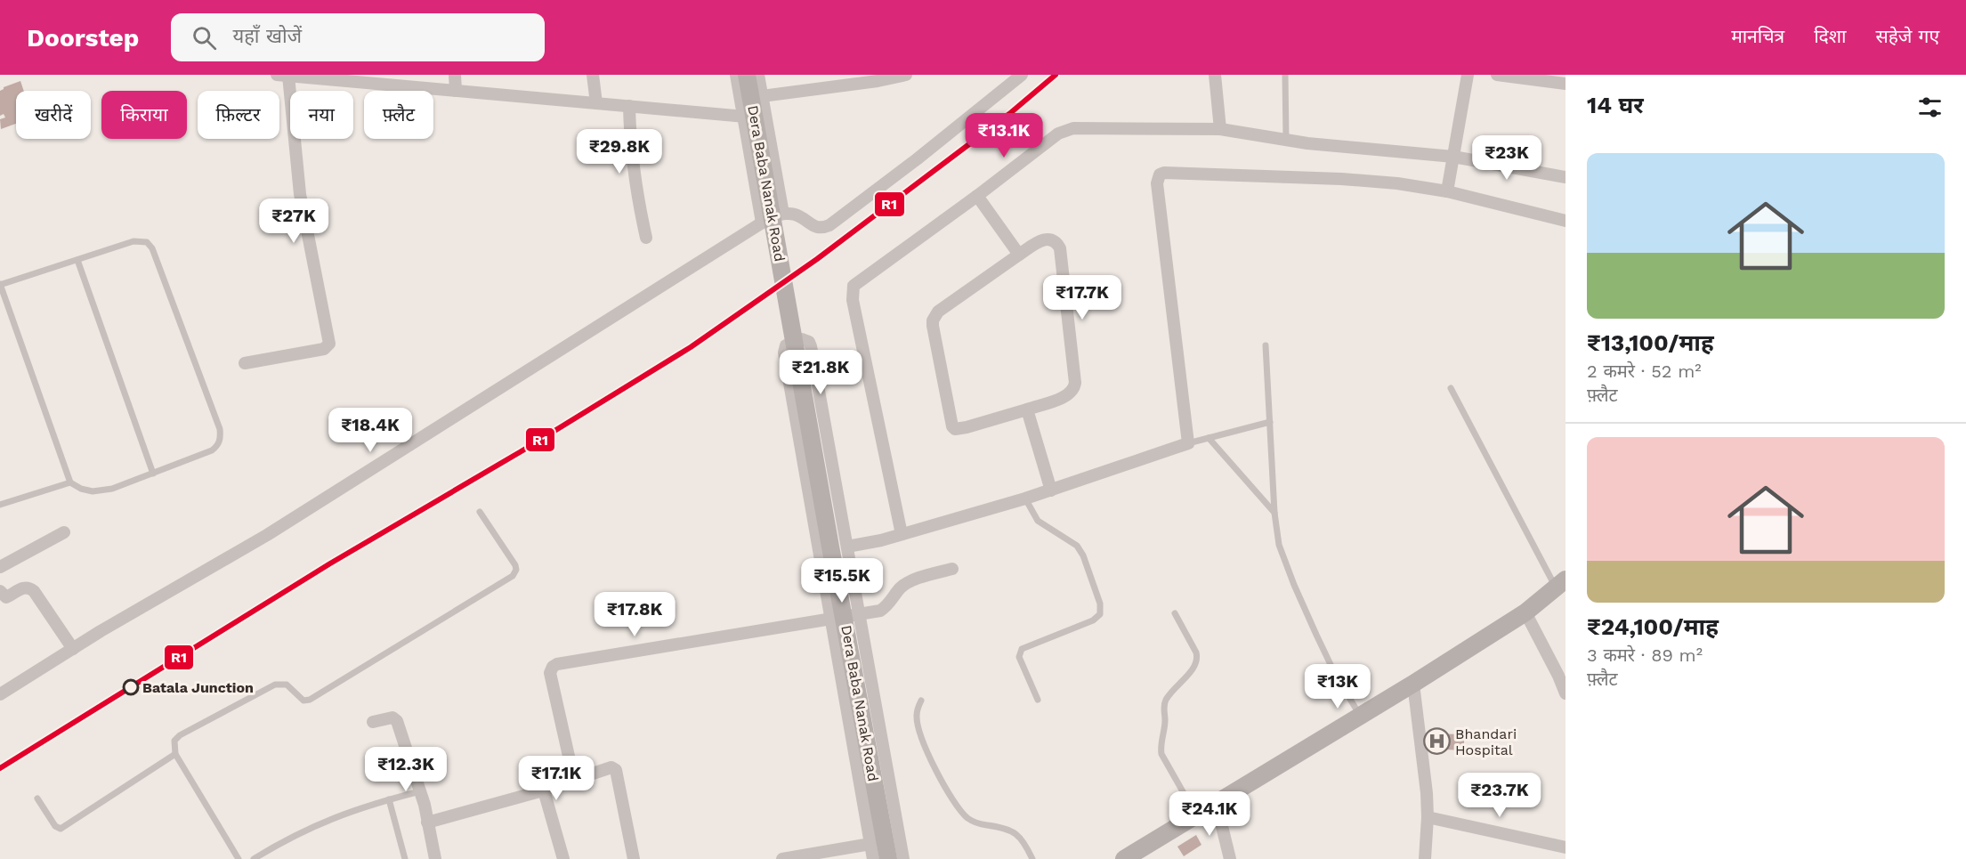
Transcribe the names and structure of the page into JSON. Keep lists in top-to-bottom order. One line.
{"streets":{"main road":["Dera Baba Nanak Road"]},"places":{"other":["Batala Junction"],"hospital":["Bhandari Hospital"]},"lines":["transit line R1"],"page":{"header":"Doorstep","search":"यहाँ खोजें","nav":["मानचित्र","दिशा","सहेजे गए"],"heading":"14 घर","chip":["खरीदें","किराया","फ़िल्टर","नया","फ़्लैट"],"price":["₹13.1K","₹29.8K","₹23K","₹27K","₹17.7K","₹21.8K","₹18.4K","₹15.5K","₹17.8K","₹13K","₹12.3K","₹17.1K","₹23.7K","₹24.1K"],"list":[{"name":"₹13,100/माह","note":"2 कमरे · 52 m² · फ़्लैट"},{"name":"₹24,100/माह","note":"3 कमरे · 89 m² · फ़्लैट"}]}}
